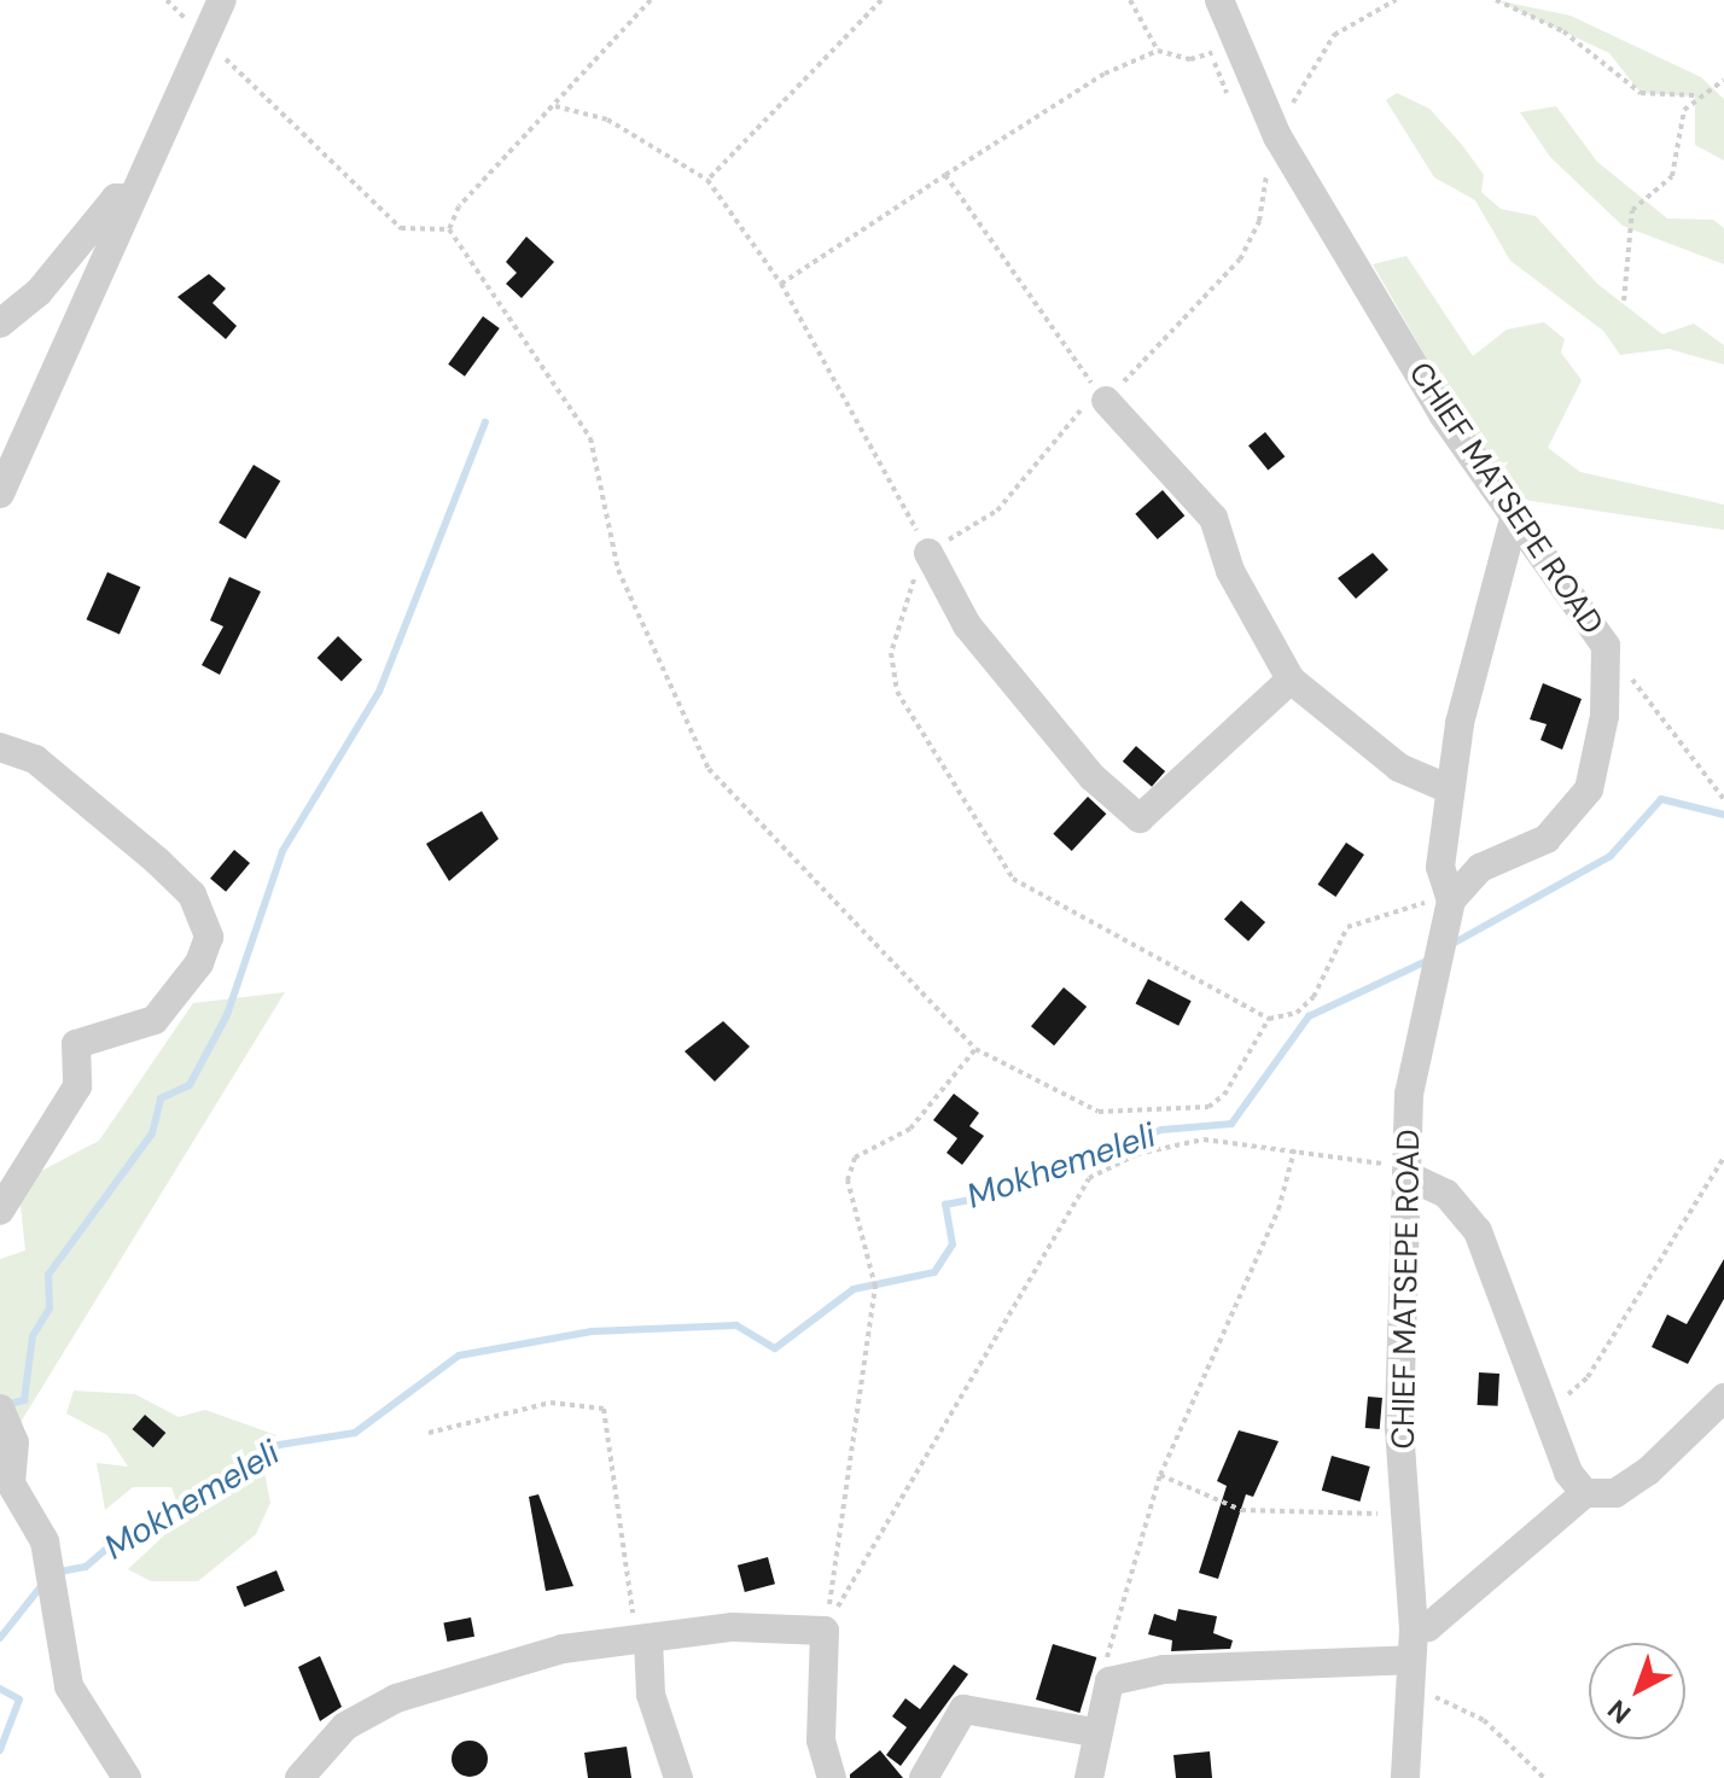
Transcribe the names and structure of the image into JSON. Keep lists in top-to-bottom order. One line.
{"streets":{"street":["CHIEF MATSEPE ROAD"]},"water":["Mokhemeleli"],"north":"bottom left"}
